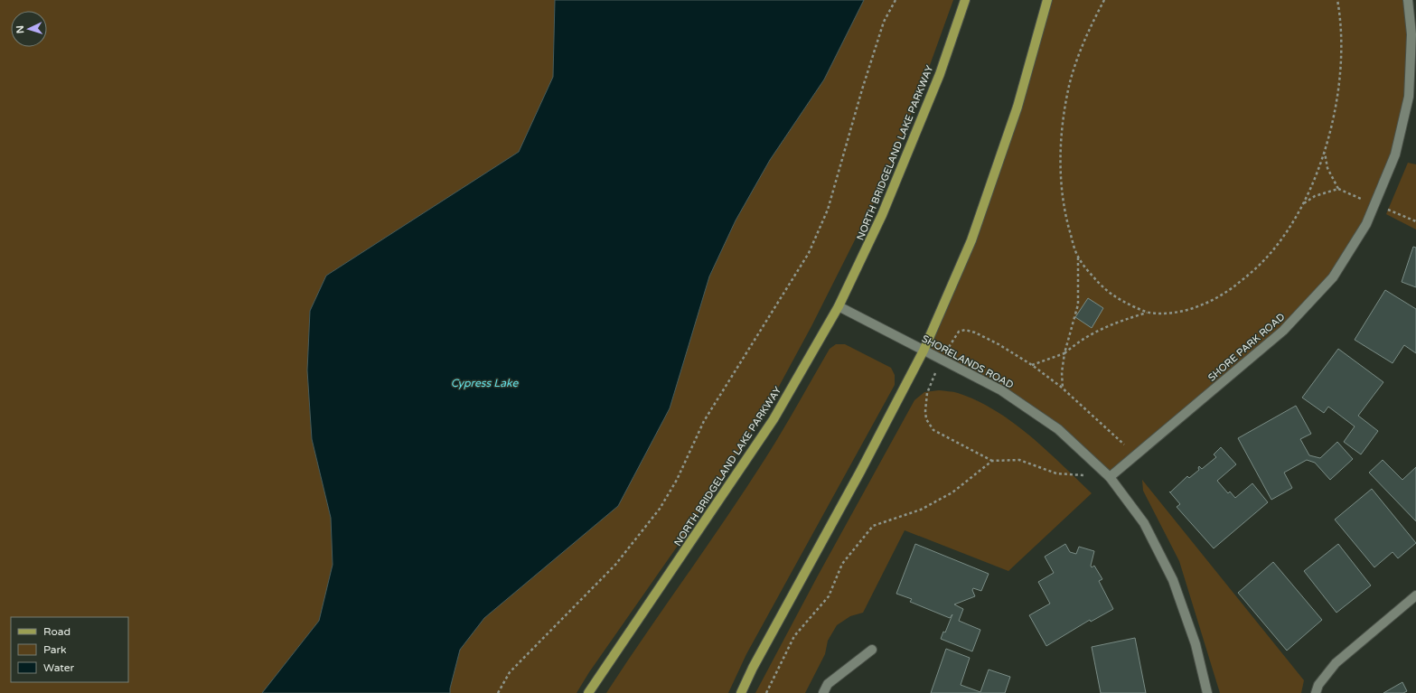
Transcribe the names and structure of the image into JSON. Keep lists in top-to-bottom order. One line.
{"streets":{"main road":["NORTH BRIDGELAND LAKE PARKWAY"],"street":["SHORE PARK ROAD","SHORELANDS ROAD"]},"crossings":[["NORTH BRIDGELAND LAKE PARKWAY","SHORELANDS ROAD"],["SHORE PARK ROAD","SHORELANDS ROAD"]],"water":["Cypress Lake"],"legend":["Road","Park","Water"],"north":"left"}
